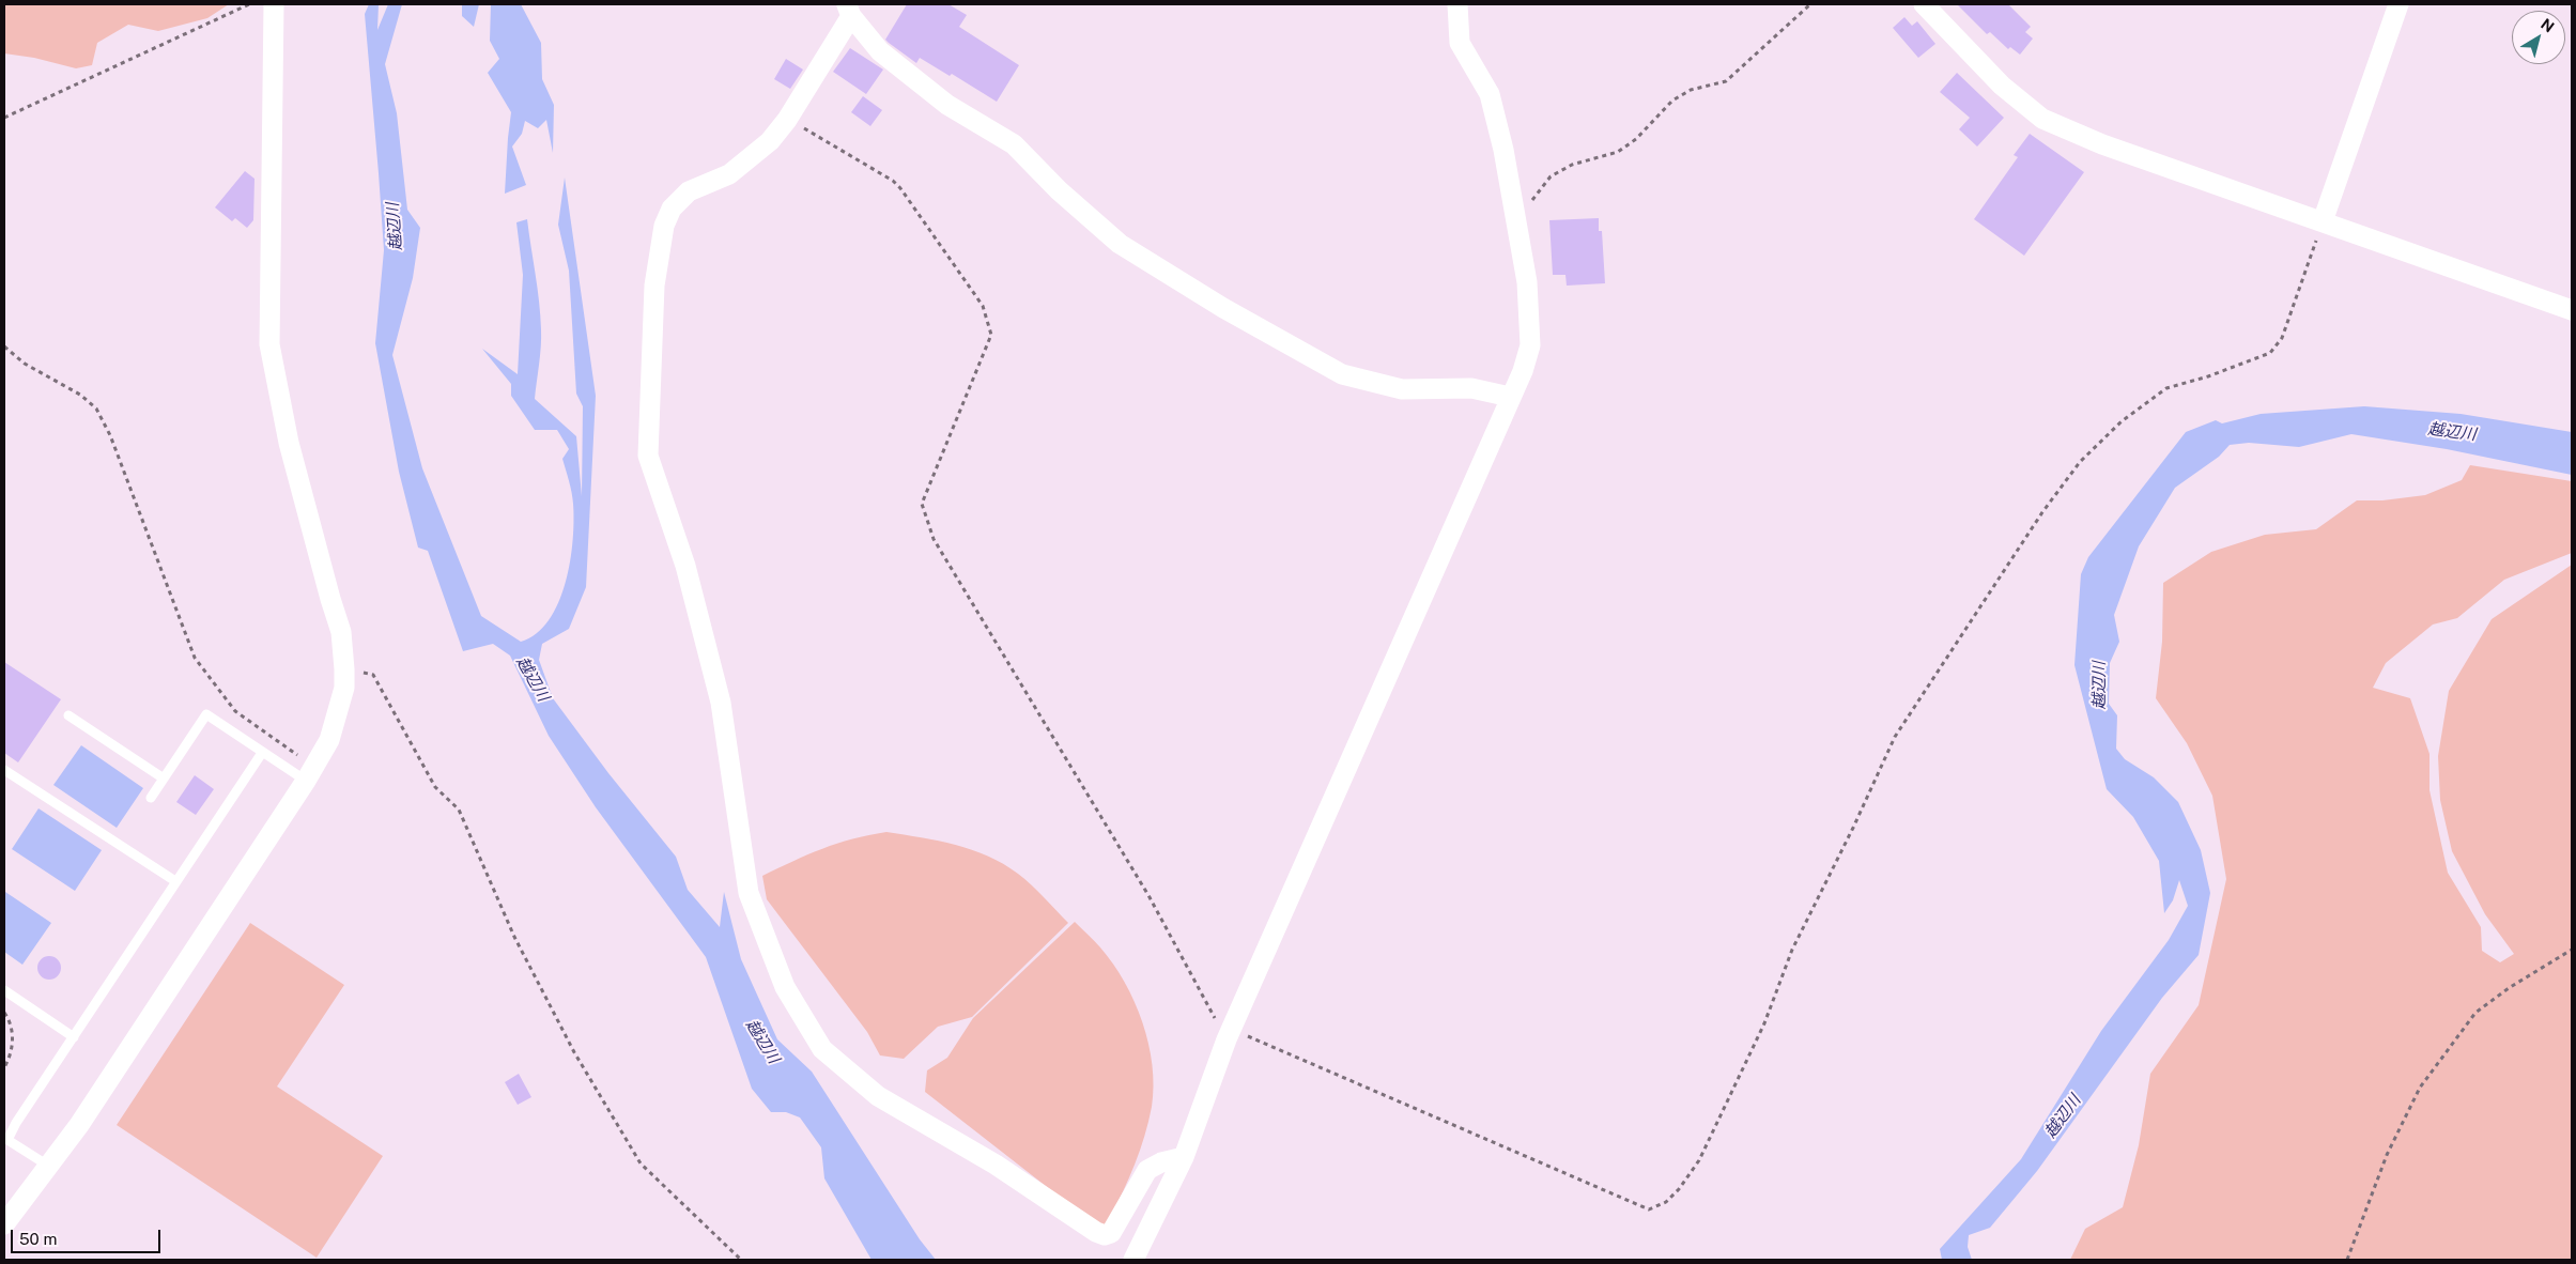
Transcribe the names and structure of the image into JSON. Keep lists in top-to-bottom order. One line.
{"water":["越辺川"],"scale_bar":"50 m","north":"top right"}
